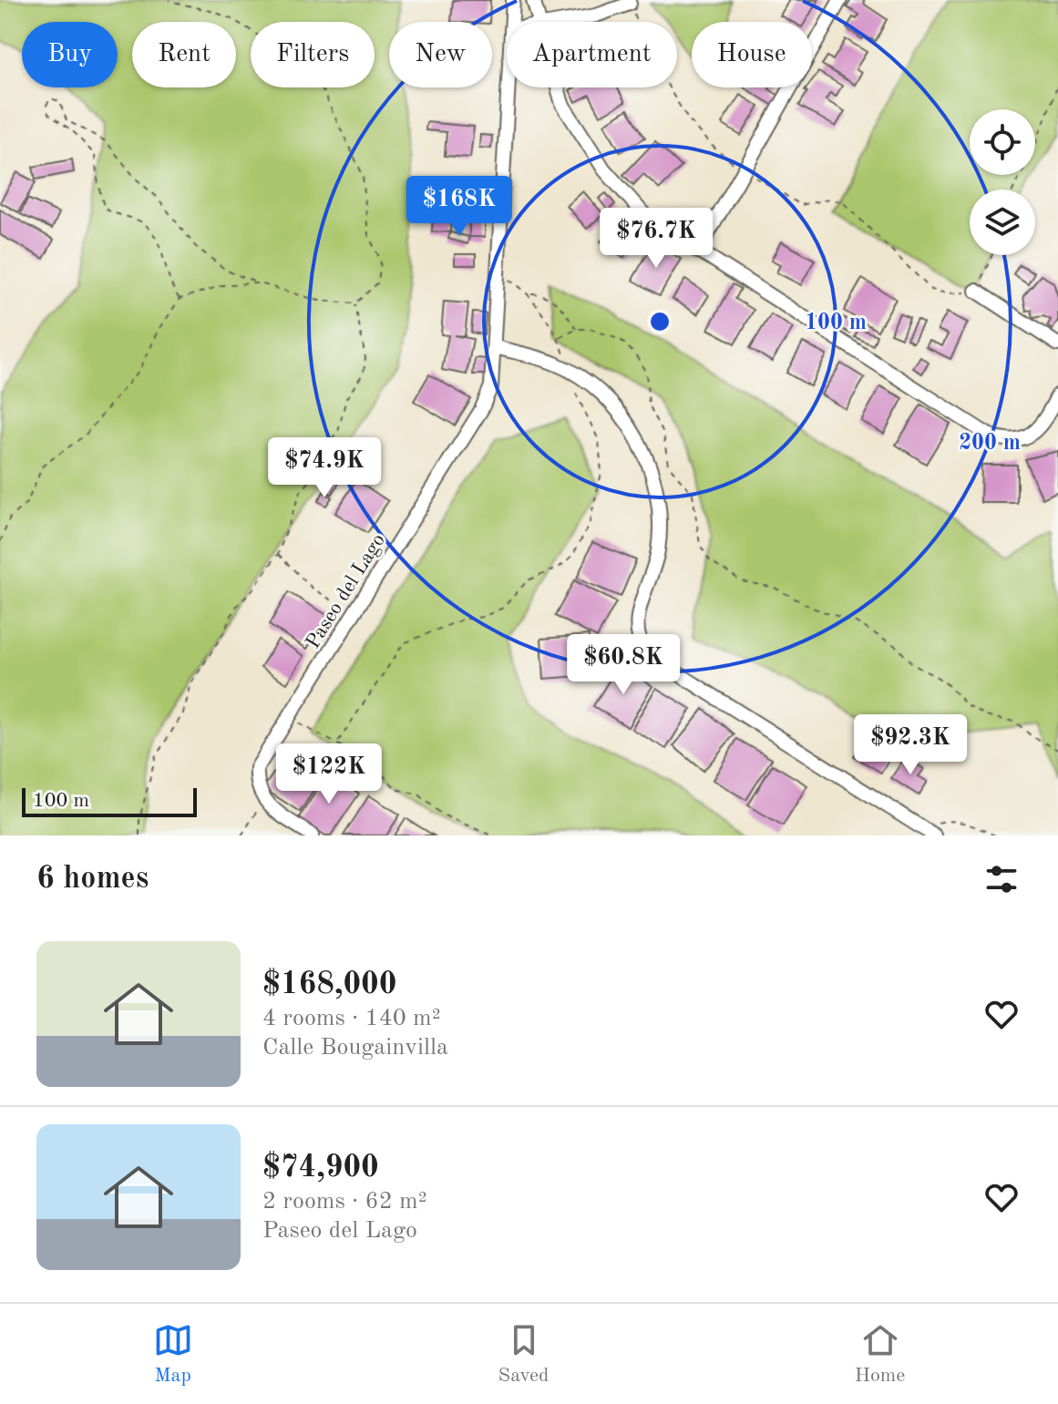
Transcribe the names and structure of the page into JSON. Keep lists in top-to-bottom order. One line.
{"streets":{"street":["Paseo del Lago"]},"scale_bar":"100 m","page":{"chip":["Buy","Rent","Filters","New","Apartment","House"],"price":["$168K","$76.7K","$74.9K","$60.8K","$92.3K","$122K"],"scale":"100 m","heading":"6 homes","list":[{"name":"$168,000","note":"4 rooms · 140 m² · Calle Bougainvilla"},{"name":"$74,900","note":"2 rooms · 62 m² · Paseo del Lago"}],"tabs":["Map","Saved","Home"]},"rings":["100 m","200 m"]}
